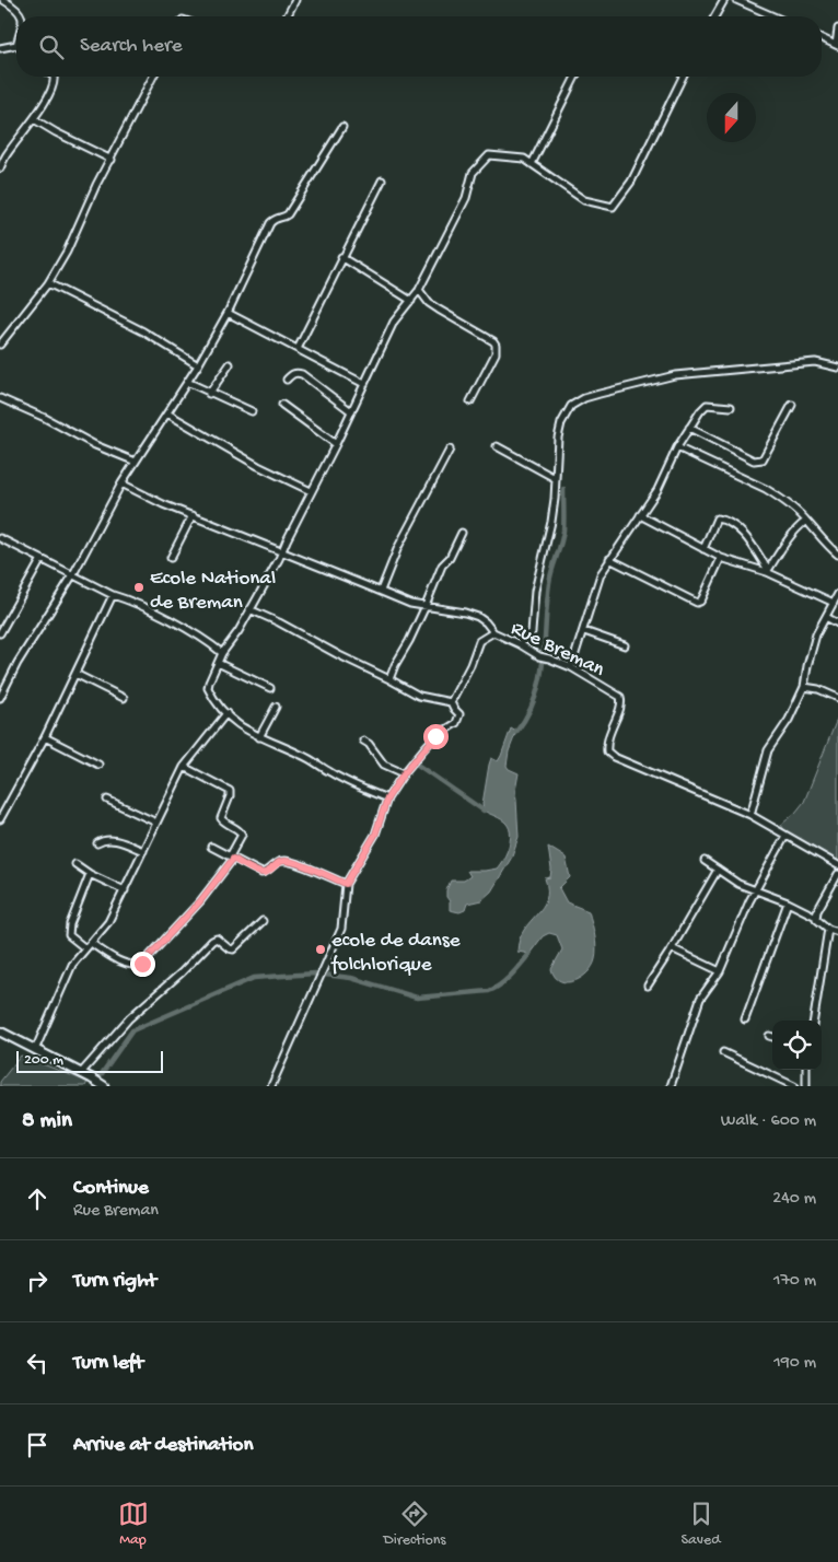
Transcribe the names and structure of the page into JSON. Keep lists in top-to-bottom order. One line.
{"streets":{"street":["Rue Breman"]},"places":["Ecole National de Breman","ecole de danse folchlorique"],"scale_bar":"200 m","north":"bottom","page":{"search":"Search here","scale":"200 m","heading":["8 min","Walk · 600 m"],"list":[["Continue","Rue Breman","240 m"],["Turn right","170 m"],["Turn left","190 m"],"Arrive at destination"],"nav":["Map","Directions","Saved"]}}
